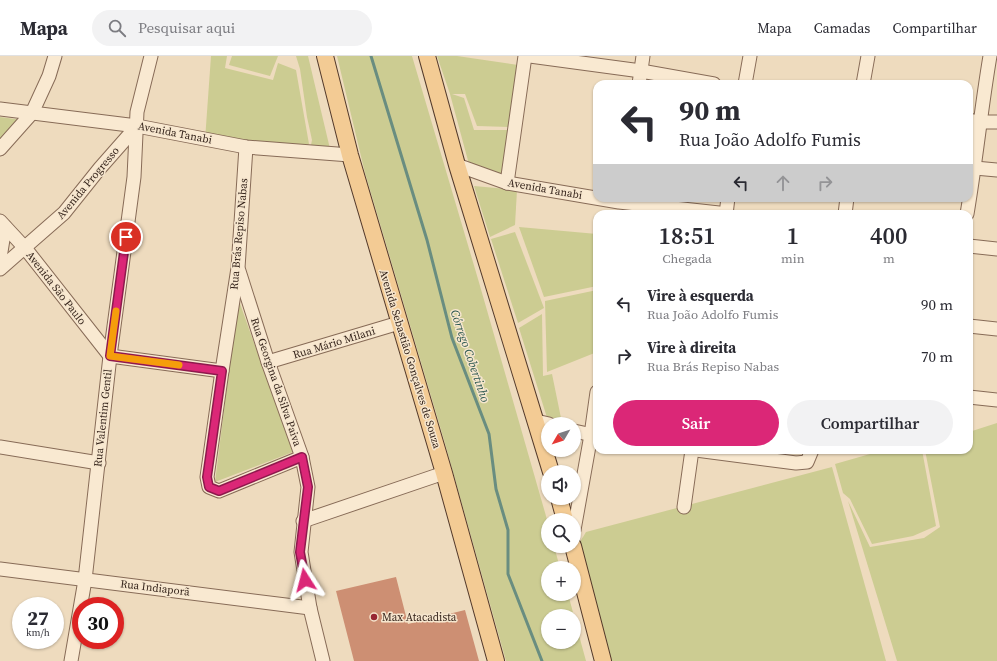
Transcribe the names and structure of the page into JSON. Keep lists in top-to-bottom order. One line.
{"streets":{"main road":["Avenida Sebastião Gonçalves de Souza"],"street":["Avenida Tanabi","Avenida Progresso","Rua Brás Repiso Nabas","Avenida São Paulo","Rua Mário Milani","Rua Georgina da Silva Paiva","Rua Valentim Gentil","Rua Indiaporã"]},"crossings":[["Avenida Tanabi","Avenida Progresso"],["Avenida Tanabi","Rua Brás Repiso Nabas"],["Avenida Tanabi","Avenida Sebastião Gonçalves de Souza"],["Avenida Tanabi","Rua Valentim Gentil"],["Avenida Progresso","Avenida São Paulo"],["Avenida Progresso","Rua Valentim Gentil"],["Rua Brás Repiso Nabas","Rua Georgina da Silva Paiva"],["Avenida São Paulo","Rua Valentim Gentil"],["Rua Mário Milani","Avenida Sebastião Gonçalves de Souza"],["Rua Mário Milani","Rua Georgina da Silva Paiva"],["Rua Georgina da Silva Paiva","Rua Indiaporã"],["Rua Valentim Gentil","Rua Indiaporã"]],"water":["Córrego Cobertinho"],"places":["Max Atacadista"],"north":"bottom left","page":{"header":"Mapa","search":"Pesquisar aqui","nav":["Mapa","Camadas","Compartilhar"],"turn":["90 m","Rua João Adolfo Fumis"],"eta":["18:51","Chegada","1","min","400","m"],"list":[{"name":"Vire à esquerda","note":"Rua João Adolfo Fumis","value":"90 m"},{"name":"Vire à direita","note":"Rua Brás Repiso Nabas","value":"70 m"}],"buttons":["Sair","Compartilhar"],"map_buttons":["+","−"],"speed":"27 km/h","limit":"30"}}
